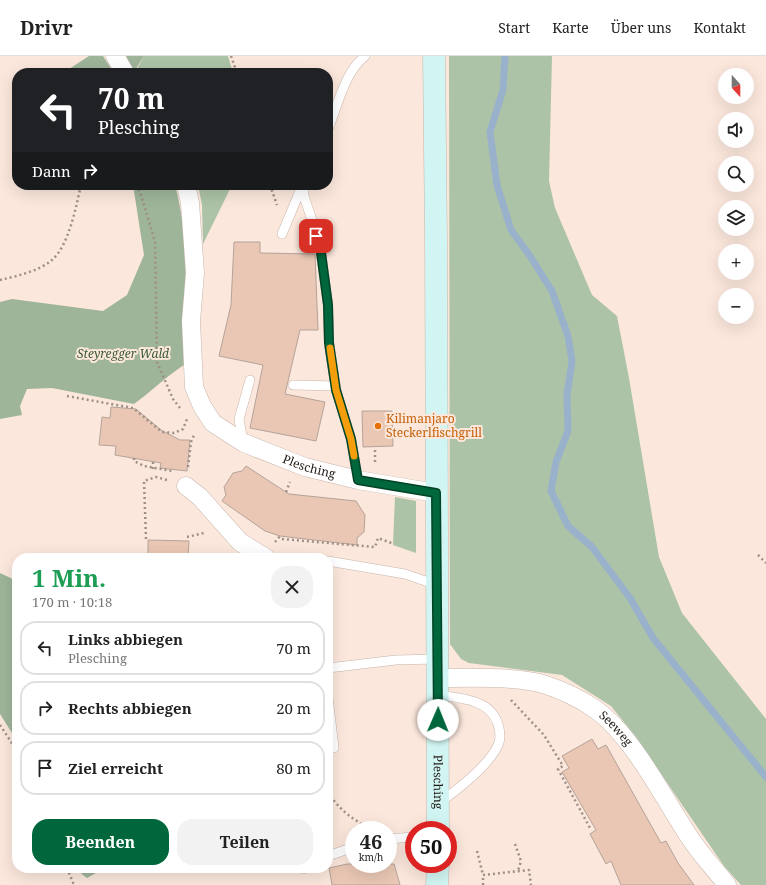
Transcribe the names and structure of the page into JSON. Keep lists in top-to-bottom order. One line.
{"streets":{"main road":["Plesching"],"street":["Seeweg"]},"crossings":[["Plesching","Seeweg"]],"parks":["Steyregger Wald"],"places":["Kilimanjaro Steckerlfischgrill"],"north":"bottom","page":{"header":"Drivr","nav":["Start","Karte","Über uns","Kontakt"],"map_buttons":["+","−"],"turn":["70 m","Plesching"],"then":"Dann","heading":["1 Min.","170 m · 10:18"],"list":[{"name":"Links abbiegen","note":"Plesching","value":"70 m"},{"name":"Rechts abbiegen","value":"20 m"},{"name":"Ziel erreicht","value":"80 m"}],"buttons":["Beenden","Teilen"],"speed":"46 km/h","limit":"50"}}
